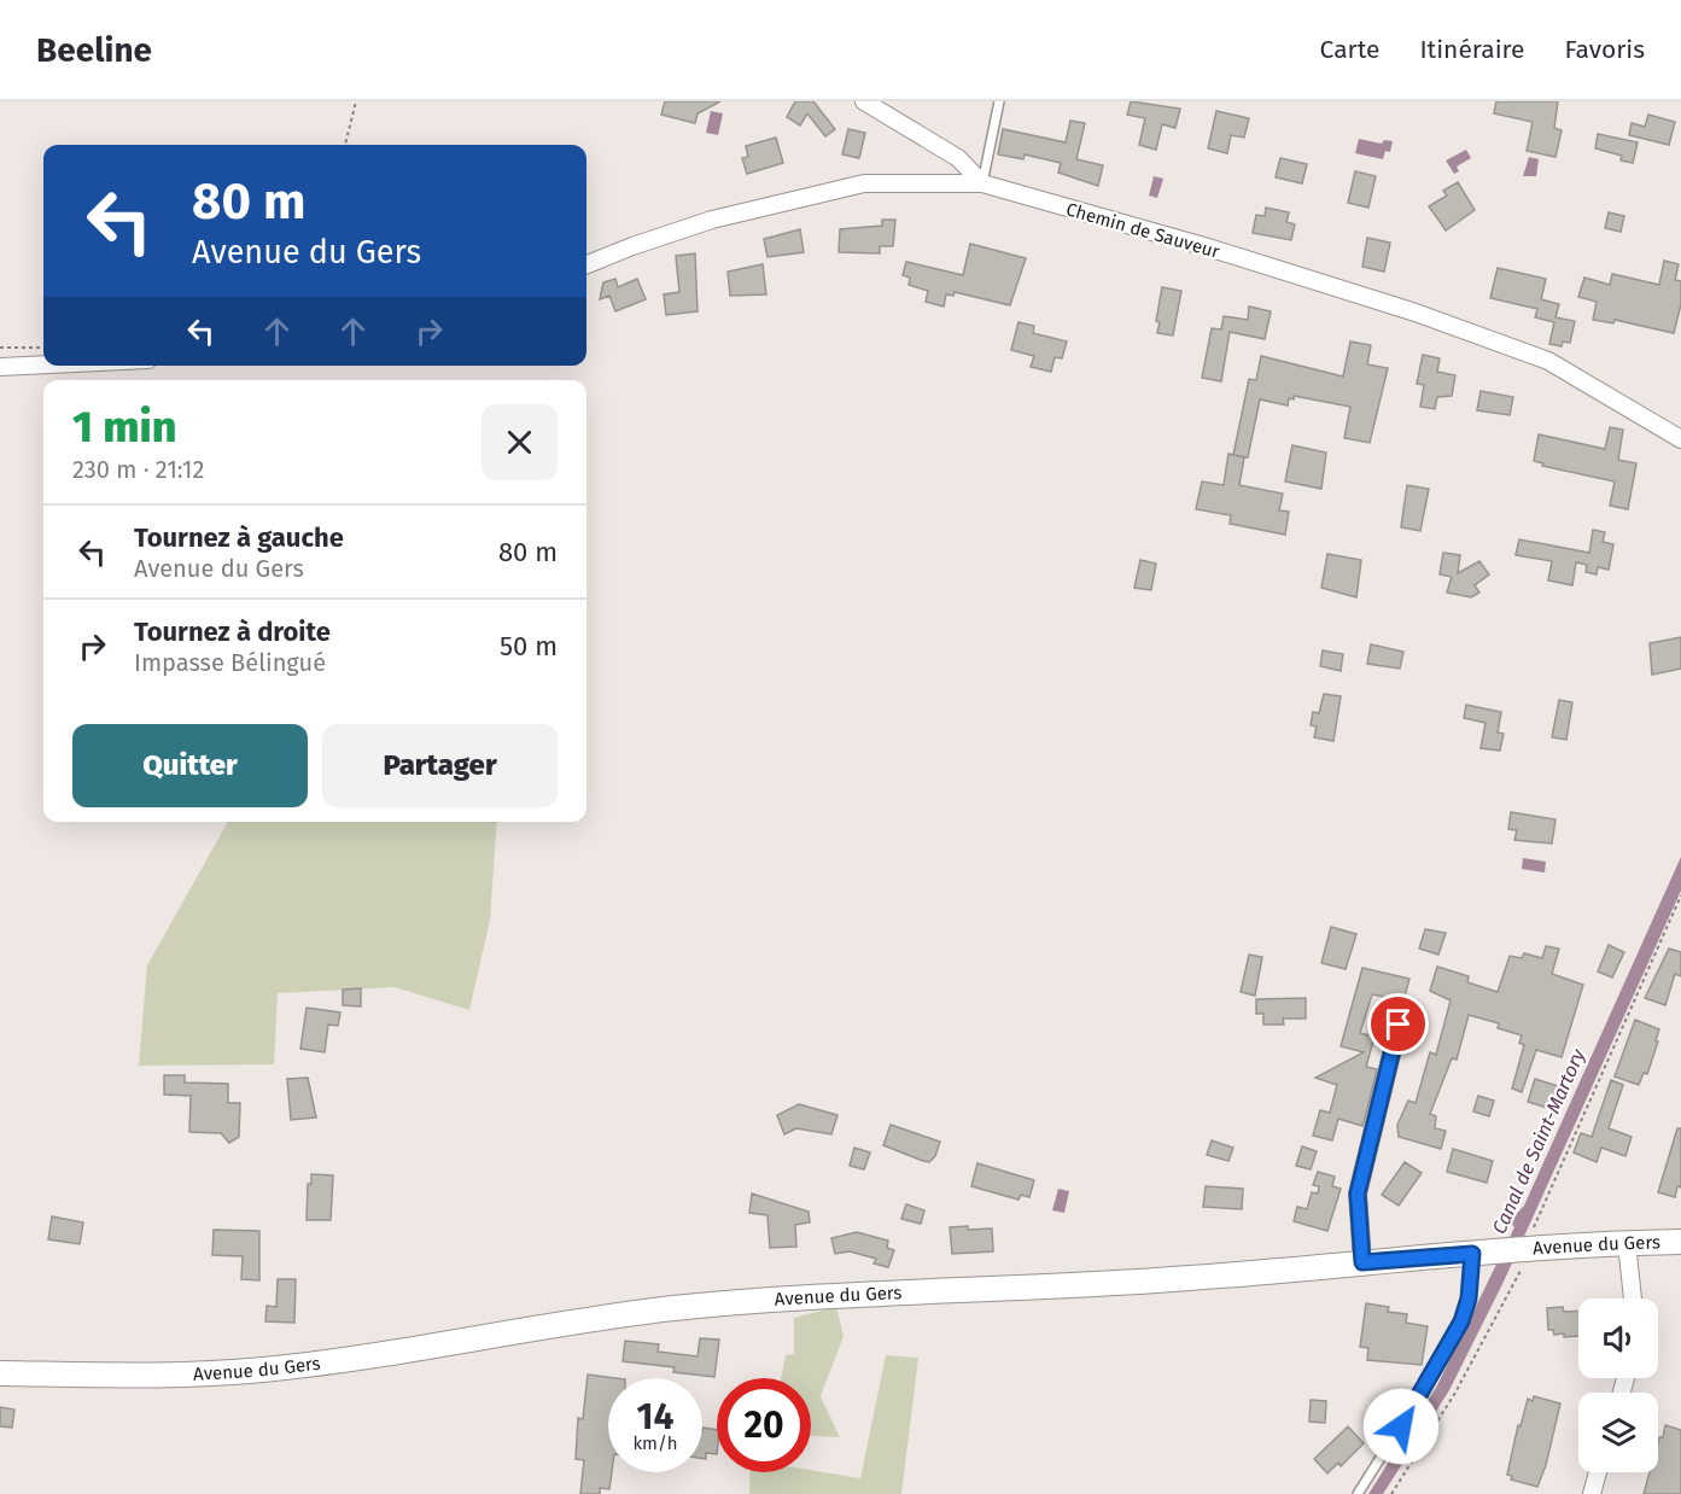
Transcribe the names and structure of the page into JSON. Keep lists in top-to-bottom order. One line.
{"streets":{"main road":["Avenue du Gers"],"street":["Chemin de Sauveur"]},"water":["Canal de Saint-Martory"],"page":{"header":"Beeline","nav":["Carte","Itinéraire","Favoris"],"turn":["80 m","Avenue du Gers"],"heading":["1 min","230 m · 21:12"],"list":[{"name":"Tournez à gauche","note":"Avenue du Gers","value":"80 m"},{"name":"Tournez à droite","note":"Impasse Bélingué","value":"50 m"}],"buttons":["Quitter","Partager"],"speed":"14 km/h","limit":"20"}}
